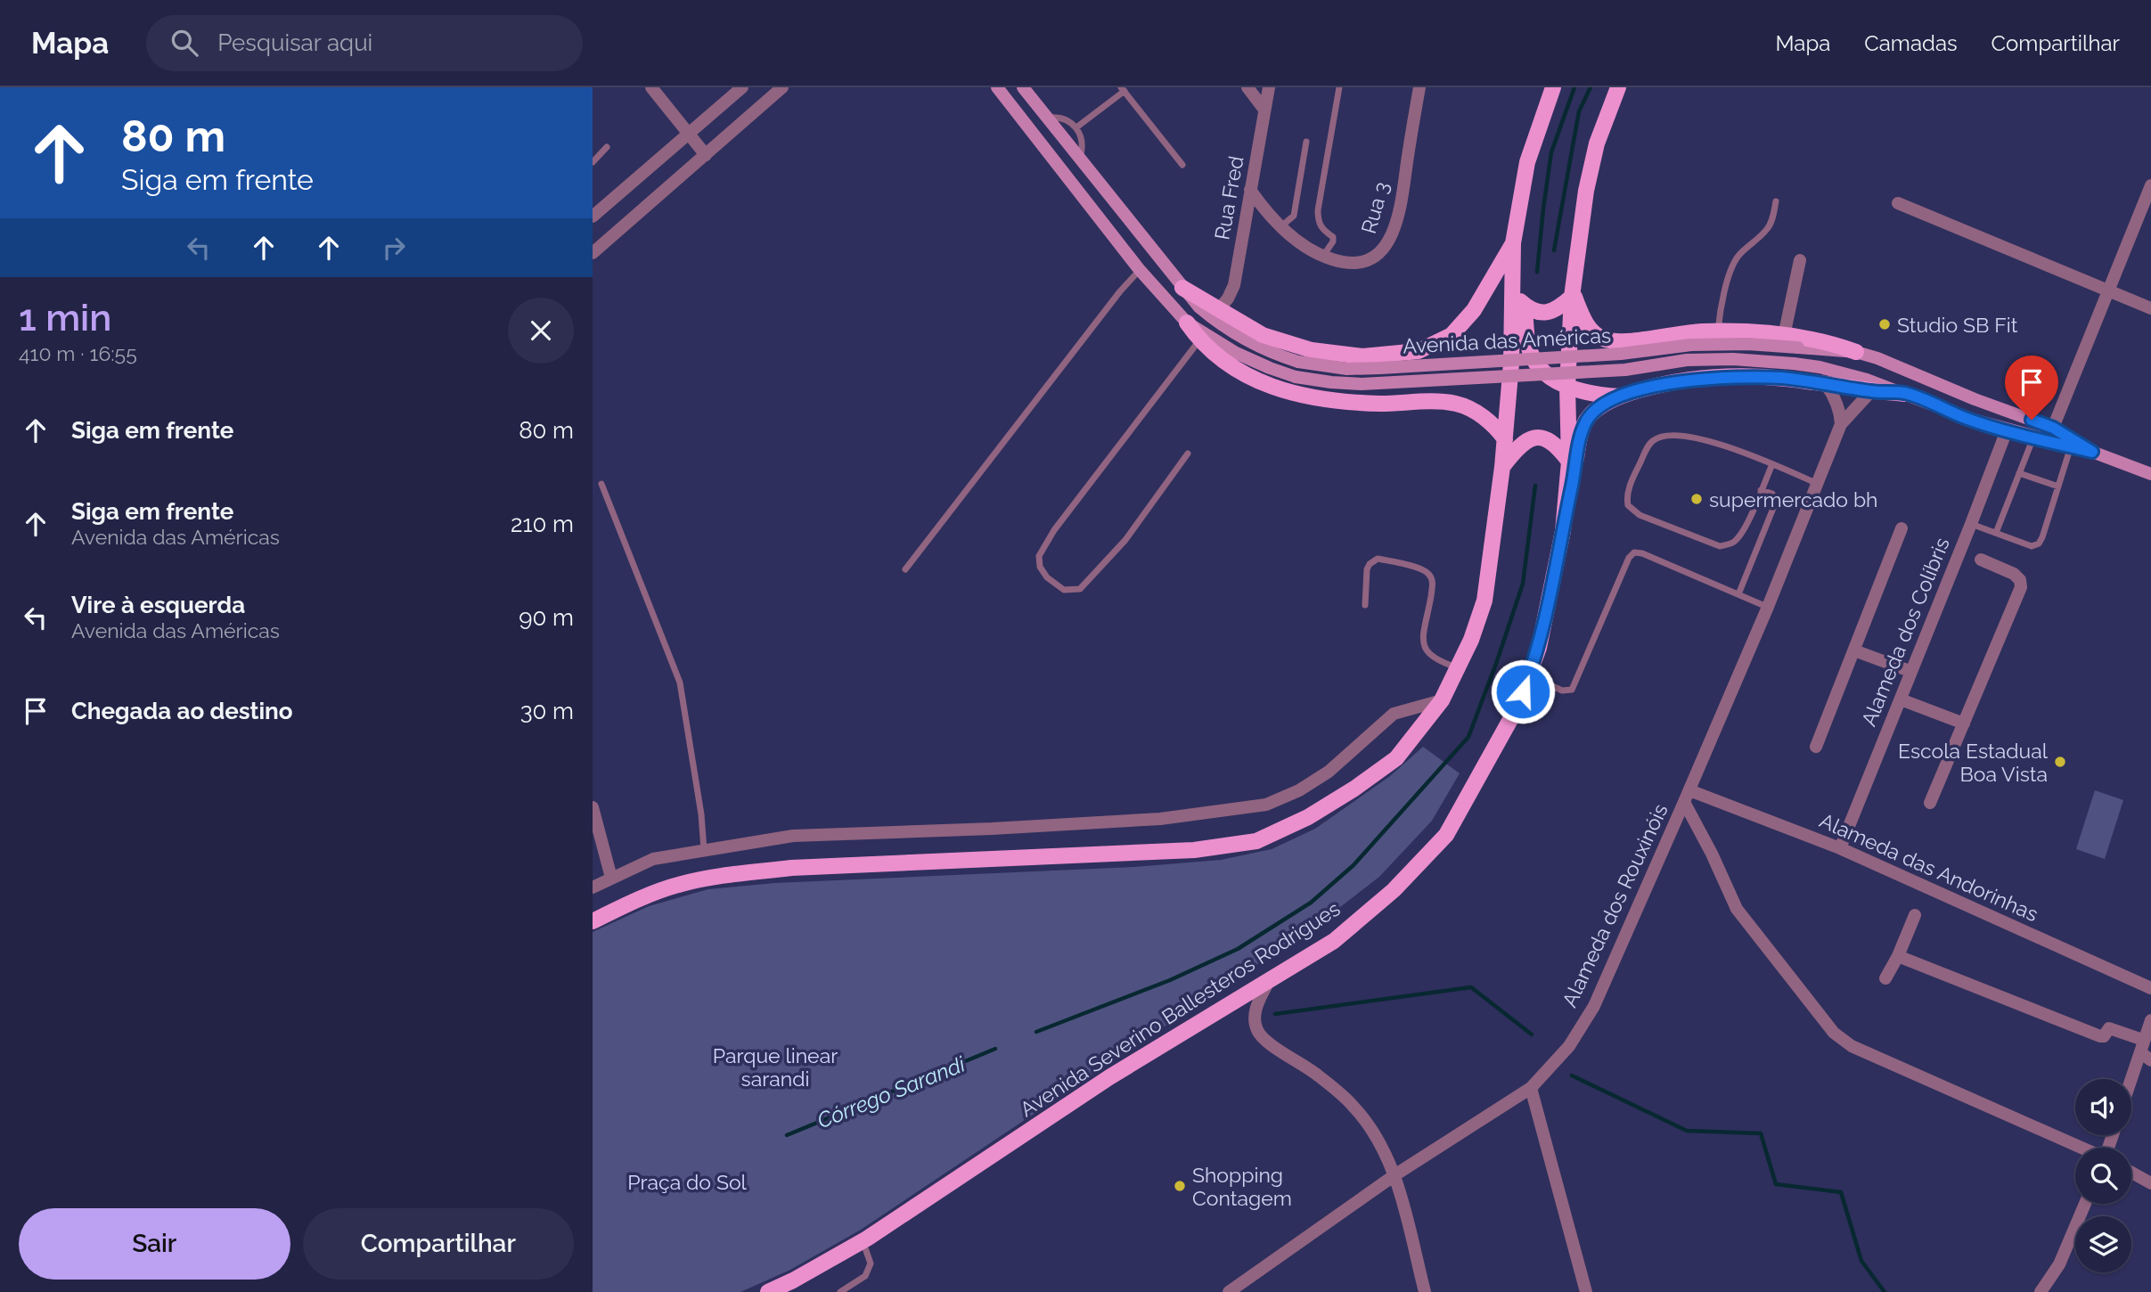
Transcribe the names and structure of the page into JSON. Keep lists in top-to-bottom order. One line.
{"streets":{"main road":["Avenida das Américas","Avenida Severino Ballesteros Rodrigues"],"street":["Rua Fred","Rua 3","Alameda dos Colíbris","Alameda das Andorinhas","Alameda dos Rouxinóis"]},"crossings":[["Rua Fred","Rua 3"],["Avenida das Américas","Alameda dos Colíbris"],["Alameda dos Colíbris","Alameda das Andorinhas"],["Alameda das Andorinhas","Alameda dos Rouxinóis"]],"water":["Córrego Sarandi"],"parks":["Parque linear sarandi","Praça do Sol"],"places":["Studio SB Fit","supermercado bh","Escola Estadual Boa Vista","Shopping Contagem"],"page":{"header":"Mapa","search":"Pesquisar aqui","nav":["Mapa","Camadas","Compartilhar"],"turn":["80 m","Siga em frente"],"heading":["1 min","410 m · 16:55"],"list":[{"name":"Siga em frente","value":"80 m"},{"name":"Siga em frente","note":"Avenida das Américas","value":"210 m"},{"name":"Vire à esquerda","note":"Avenida das Américas","value":"90 m"},{"name":"Chegada ao destino","value":"30 m"}],"buttons":["Sair","Compartilhar"]}}
